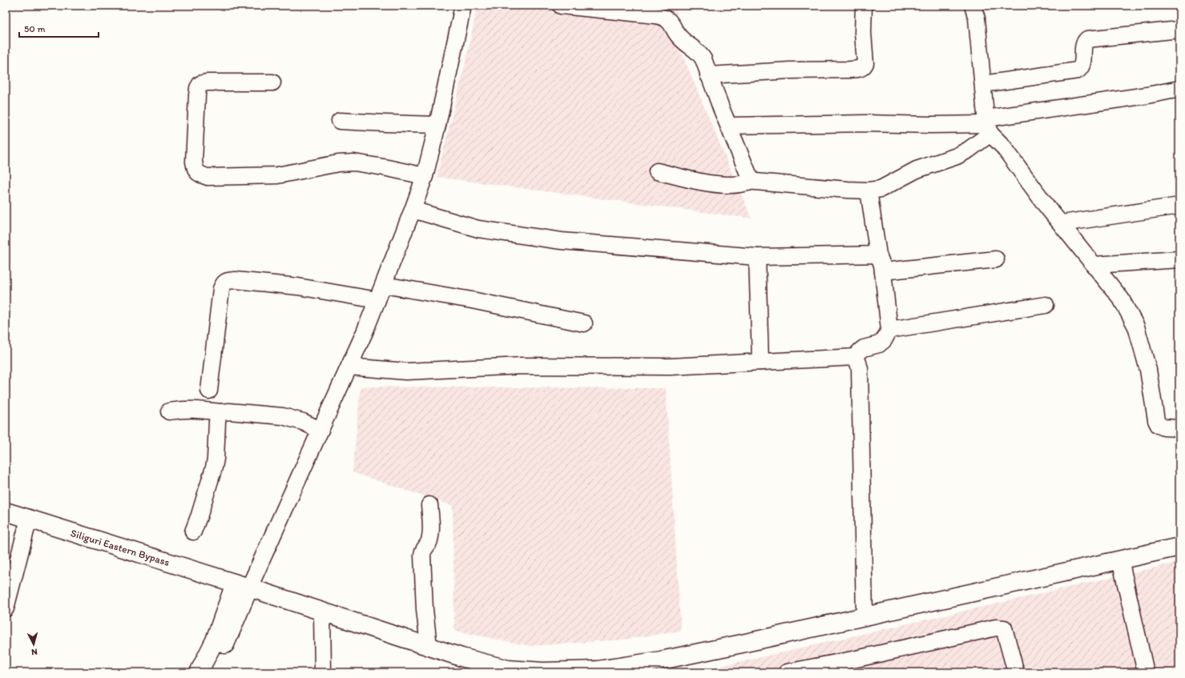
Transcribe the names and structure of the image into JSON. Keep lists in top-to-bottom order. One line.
{"streets":{"main road":["Siliguri Eastern Bypass"]},"scale_bar":"50 m","north":"bottom"}
